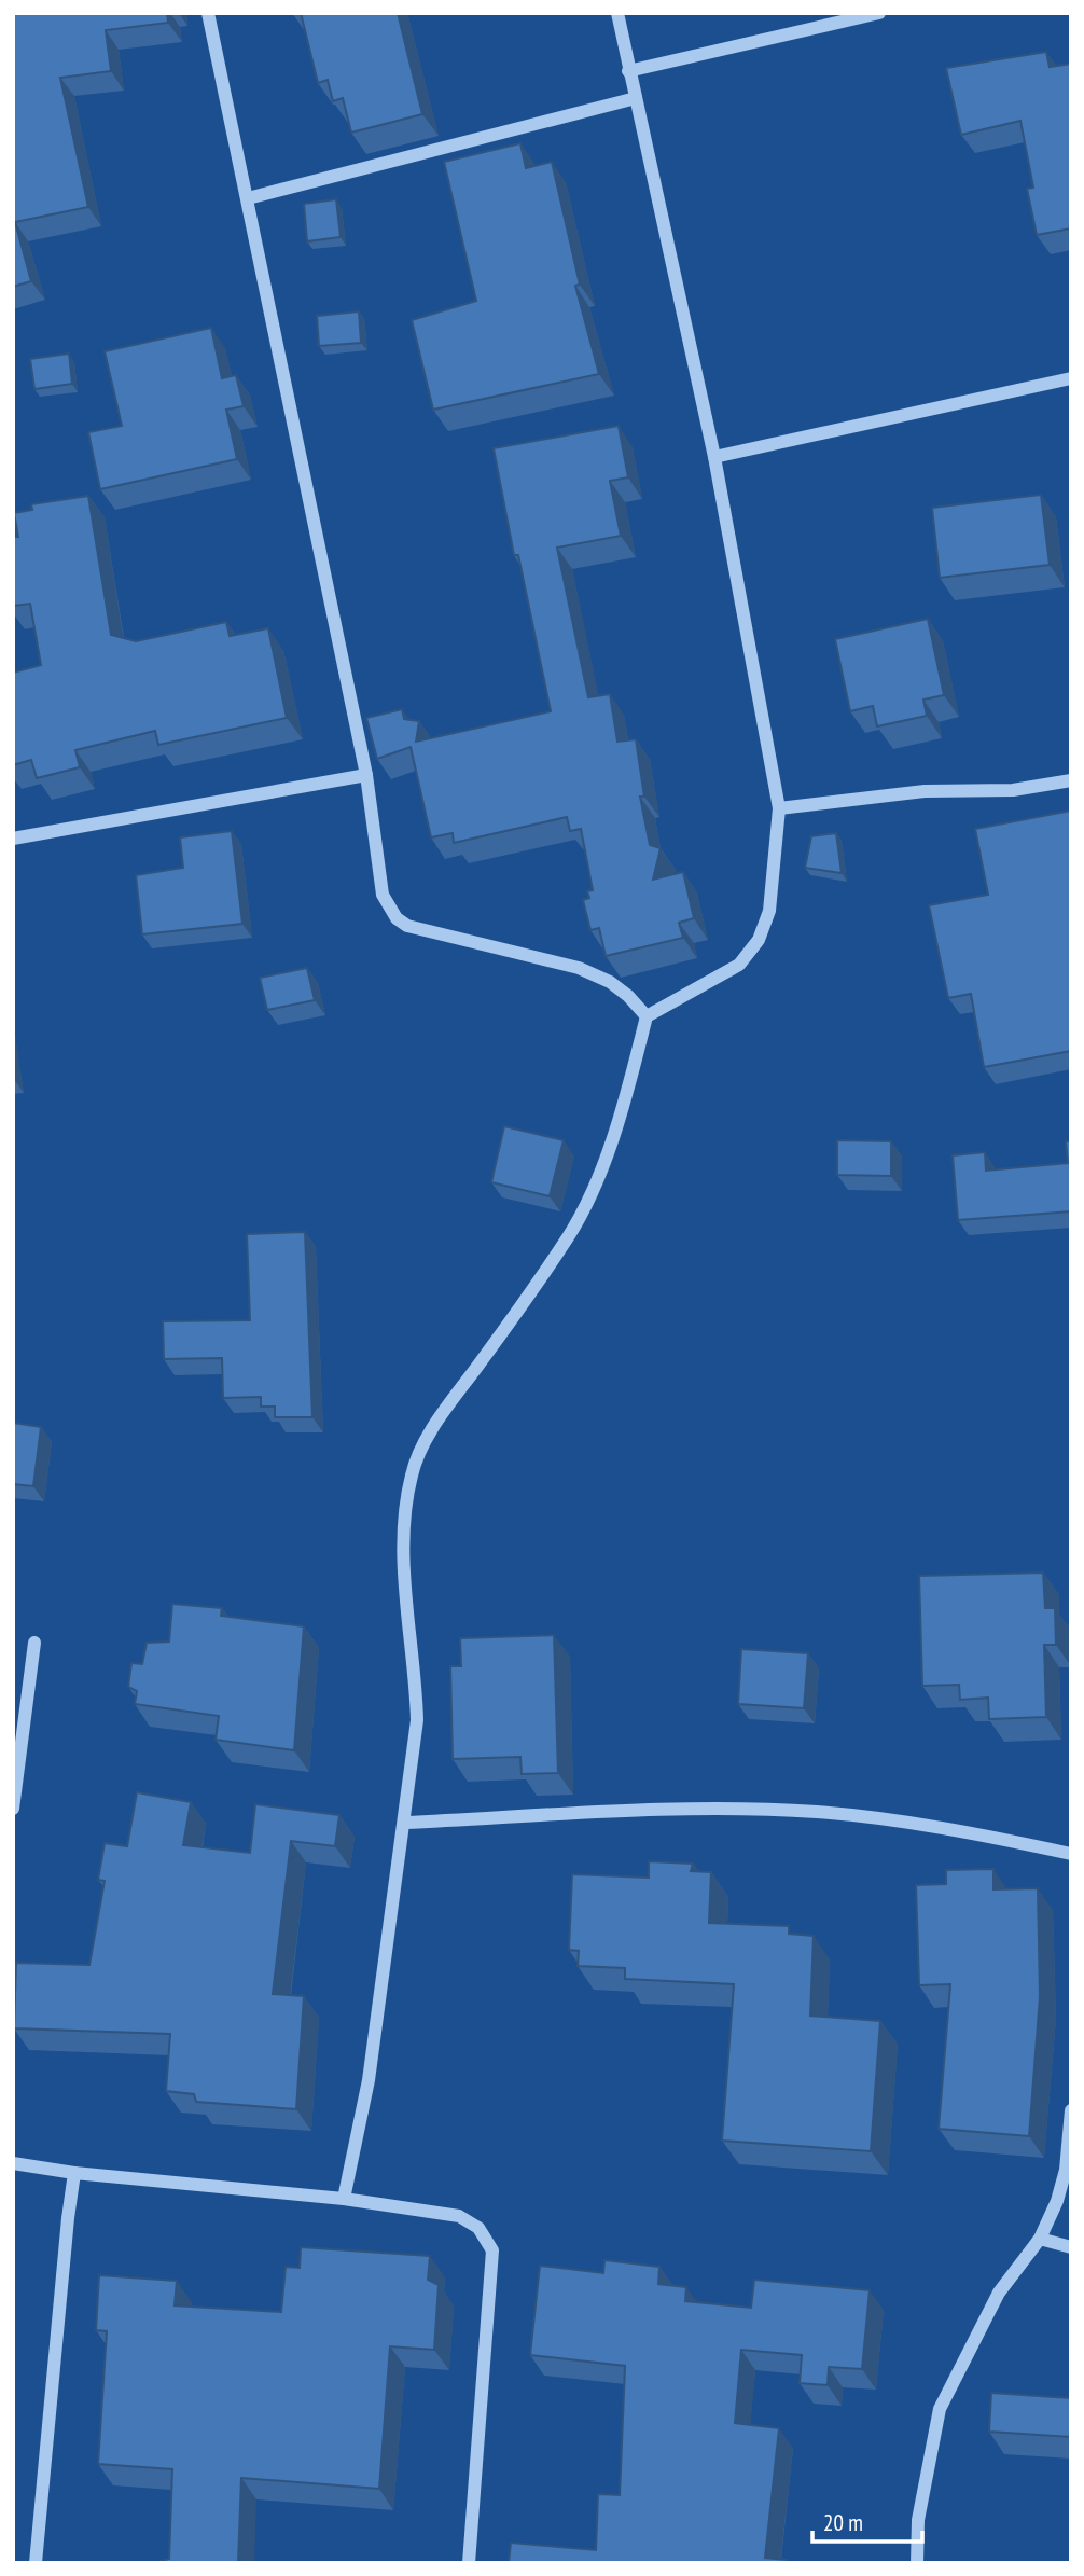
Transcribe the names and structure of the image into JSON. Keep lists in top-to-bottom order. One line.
{"scale_bar":"20 m"}
